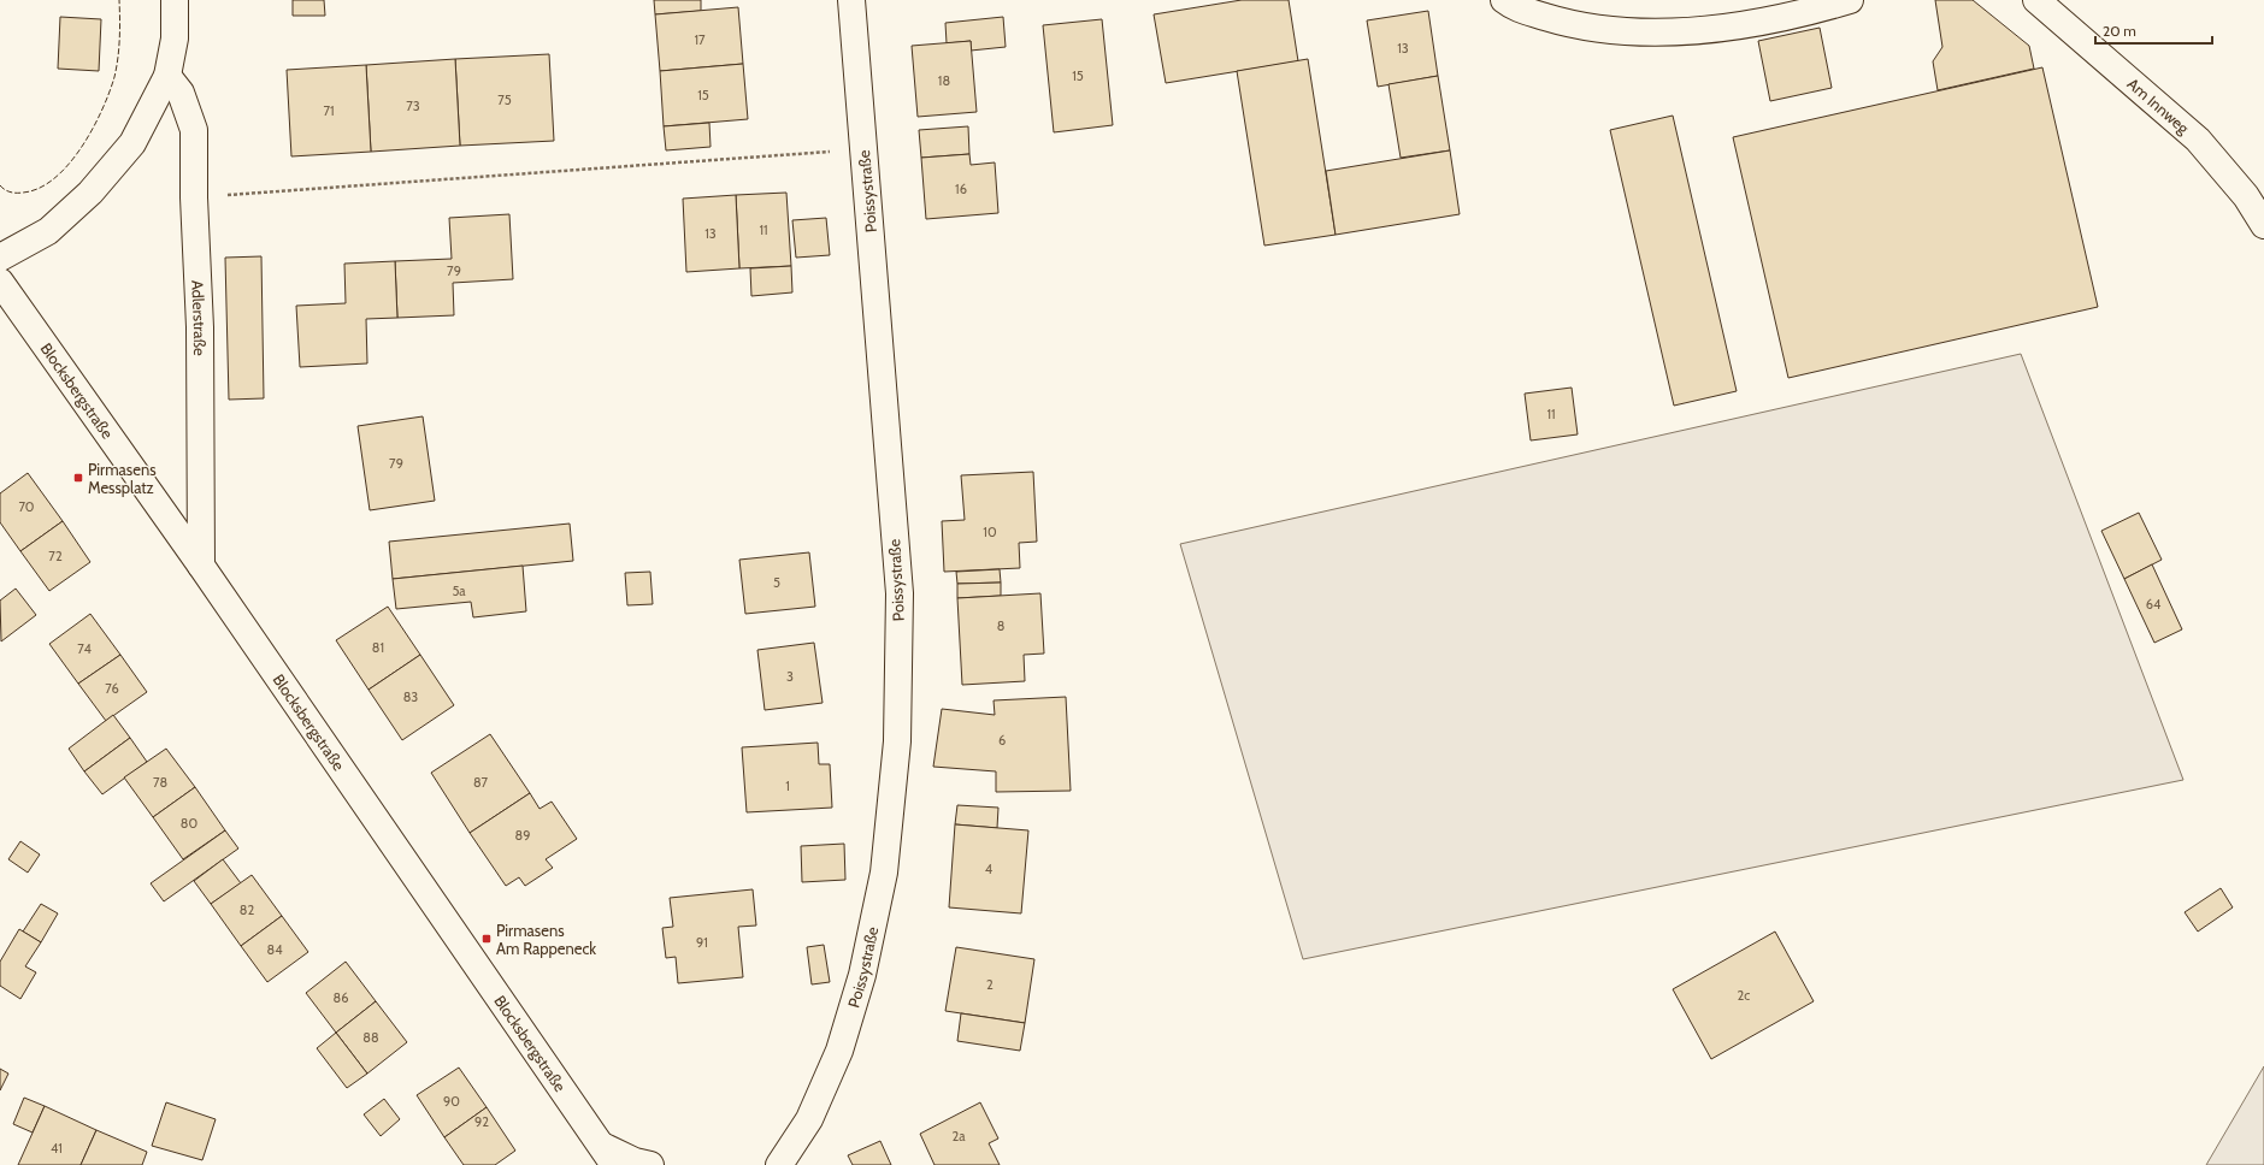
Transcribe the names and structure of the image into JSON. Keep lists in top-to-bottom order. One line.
{"streets":{"street":["Am Innweg","Poissystraße","Adlerstraße","Blocksbergstraße"]},"crossings":[["Adlerstraße","Blocksbergstraße"]],"places":{"transit":["Pirmasens Messplatz","Pirmasens Am Rappeneck"]},"house_numbers":["17","13","15","18","15","75","73","71","16","11","13","79","11","79","70","10","72","5","5a","64","8","81","74","3","76","83","6","78","87","1","80","89","4","82","91","84","2","2c","86","88","90","92","2a","41"],"scale_bar":"20 m"}
